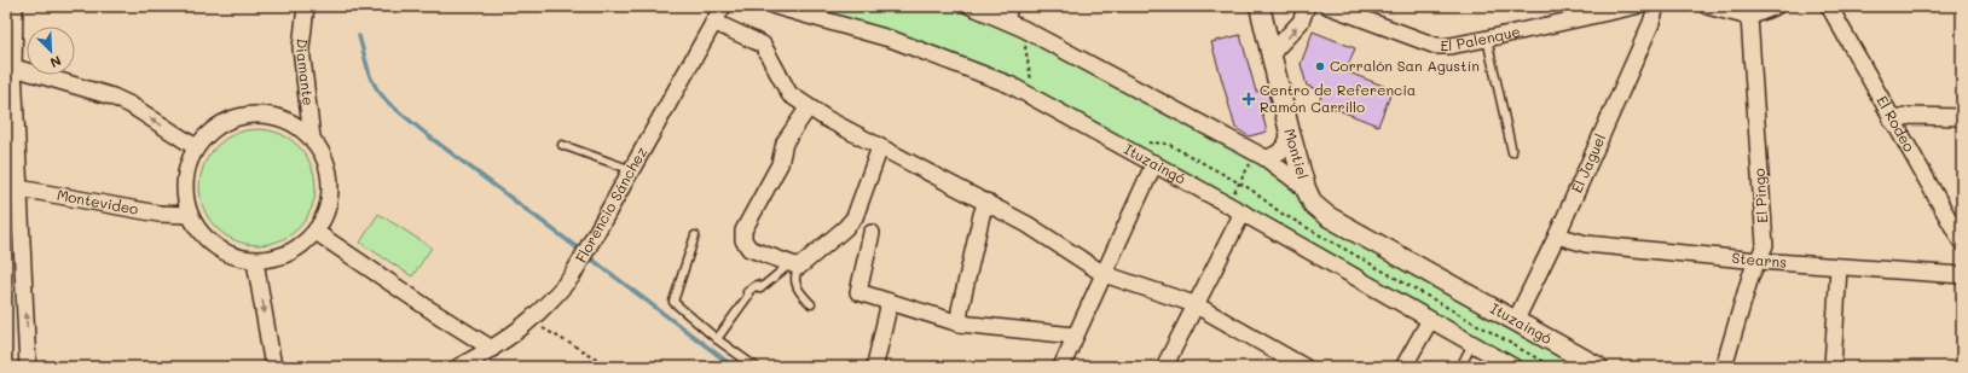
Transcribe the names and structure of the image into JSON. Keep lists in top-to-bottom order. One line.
{"streets":{"street":["El Palenque","Diamante","El Rodeo","Montiel","Ituzaingó","El Jaguel","El Pingo","Montevideo","Florencio Sánchez","Stearns"]},"crossings":[["Diamante","Montevideo"],["Montiel","Ituzaingó"],["Ituzaingó","El Jaguel"],["El Jaguel","Stearns"],["El Pingo","Stearns"]],"places":{"other":["Corralón San Agustín"],"health":["Centro de Referencia Ramón Carrillo"]},"north":"bottom right"}
